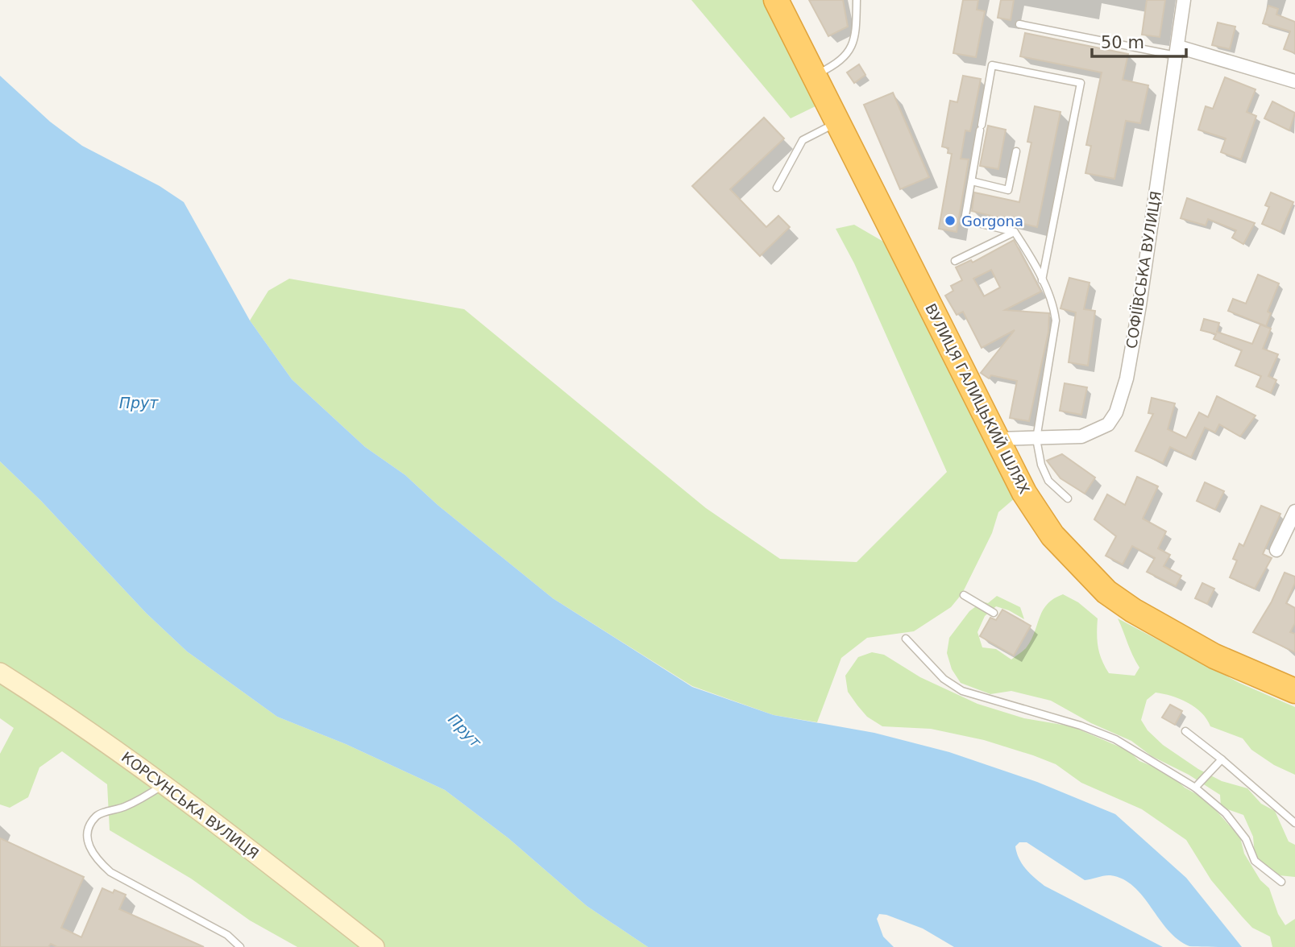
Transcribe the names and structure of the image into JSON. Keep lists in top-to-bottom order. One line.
{"streets":{"highway":["ВУЛИЦЯ ГАЛИЦЬКИЙ ШЛЯХ"],"main road":["КОРСУНСЬКА ВУЛИЦЯ"],"street":["СОФІЇВСЬКА ВУЛИЦЯ"]},"crossings":[["СОФІЇВСЬКА ВУЛИЦЯ","ВУЛИЦЯ ГАЛИЦЬКИЙ ШЛЯХ"]],"water":["Прут"],"places":["Gorgona"],"scale_bar":"50 m"}
